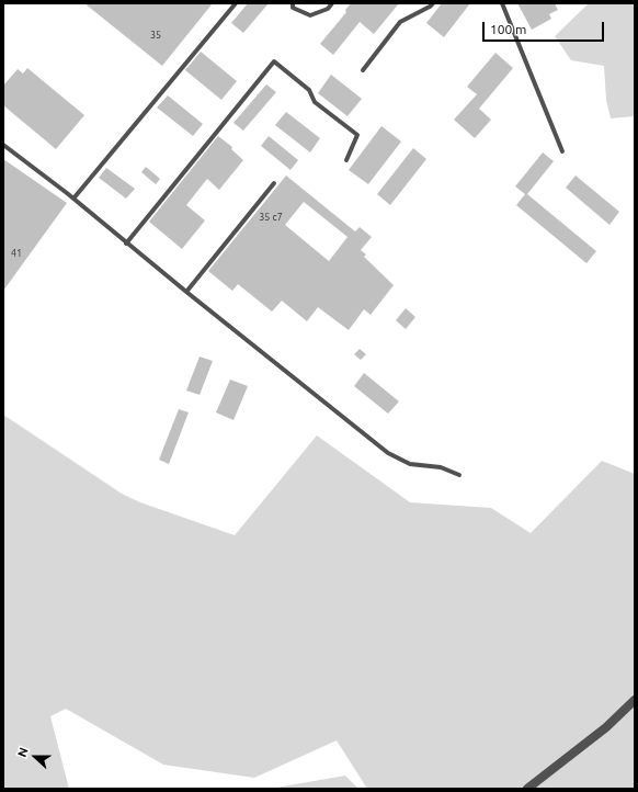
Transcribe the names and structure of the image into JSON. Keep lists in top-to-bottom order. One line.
{"house_numbers":["35","35 c7","41"],"scale_bar":"100 m","north":"left"}
